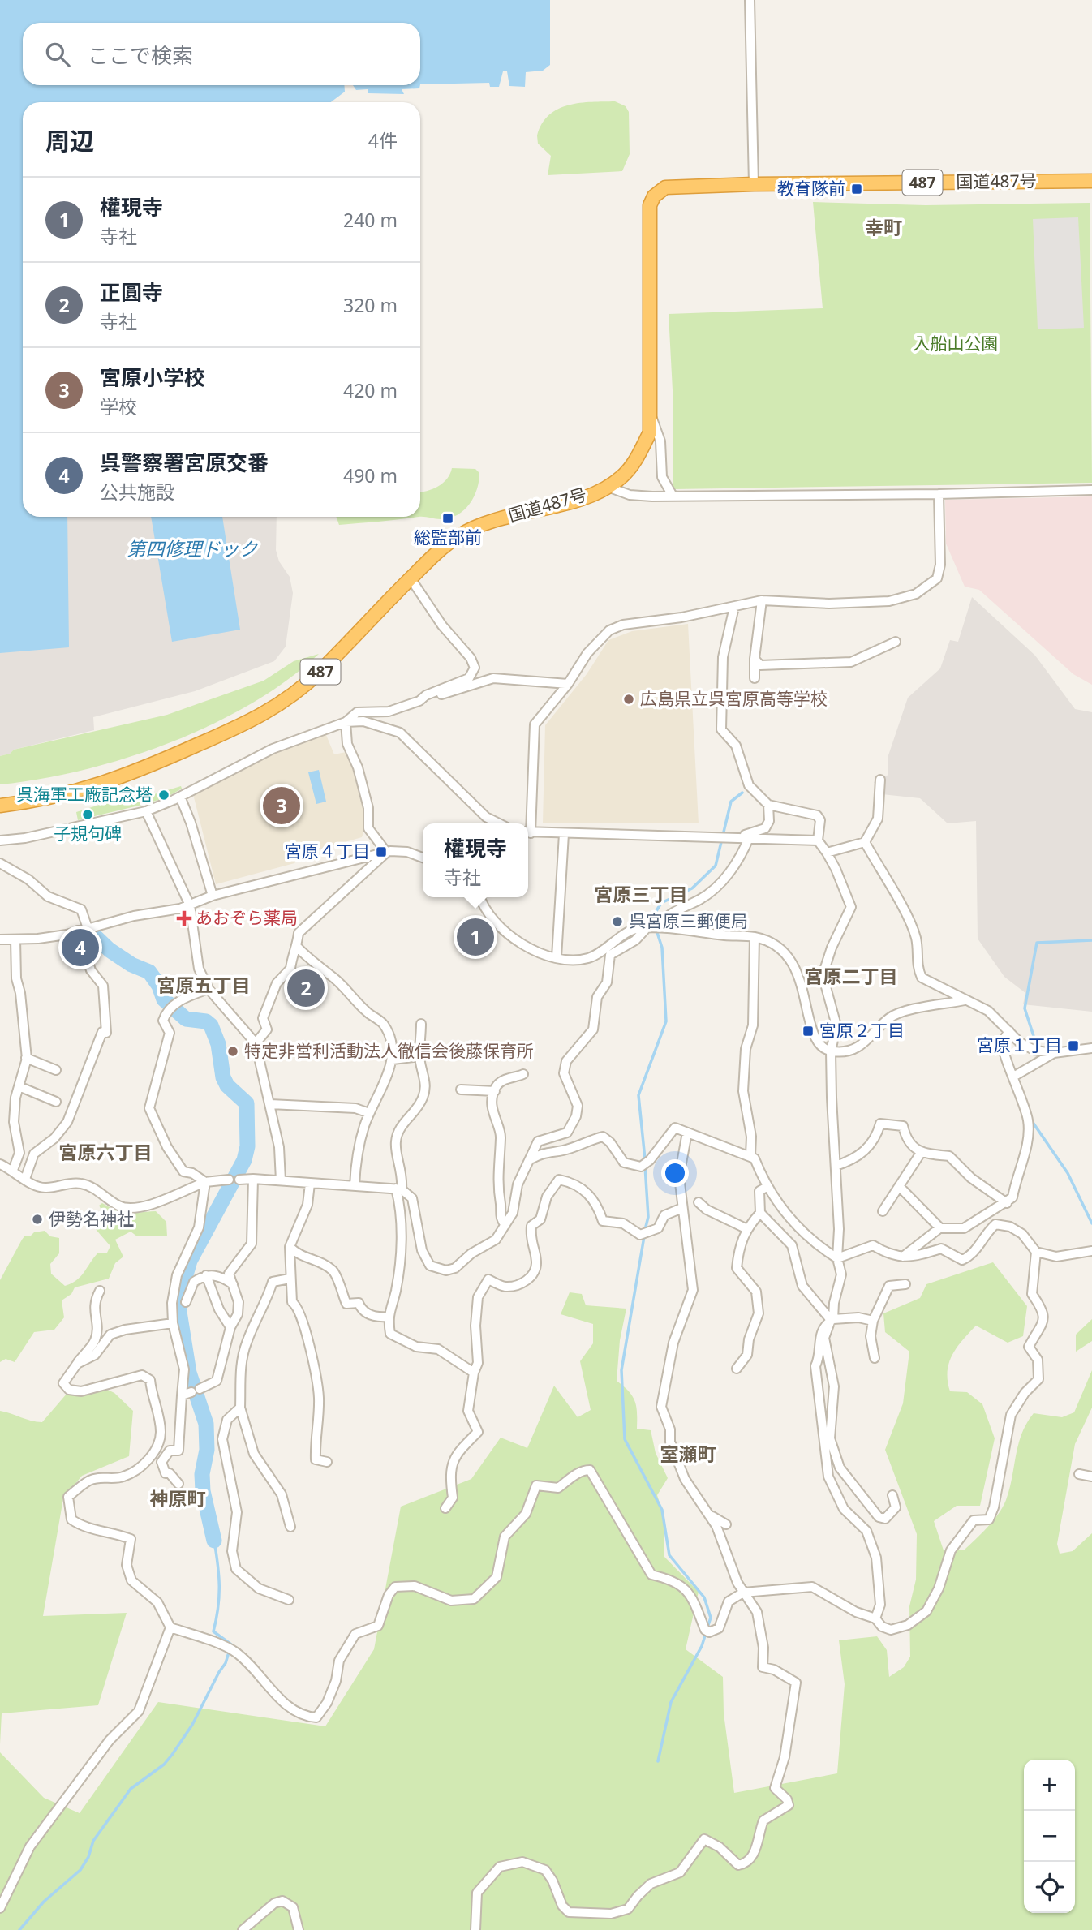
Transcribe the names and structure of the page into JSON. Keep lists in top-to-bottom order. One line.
{"streets":{"highway":["国道487号","487"]},"districts":["幸町","宮原三丁目","宮原二丁目","宮原五丁目","宮原六丁目","室瀬町","神原町"],"water":["第四修理ドック"],"parks":["入船山公園"],"places":{"transit":["教育隊前","総監部前","宮原４丁目","宮原２丁目","宮原１丁目"],"other":["広島県立呉宮原高等学校","呉海軍工廠記念塔","子規句碑","呉宮原三郵便局","特定非営利活動法人徹信会後藤保育所","伊勢名神社"],"health":["あおぞら薬局"]},"page":{"search":"ここで検索","heading":["周辺","4件"],"list":[{"mark":"1","name":"權現寺","note":"寺社","value":"240 m"},{"mark":"2","name":"正圓寺","note":"寺社","value":"320 m"},{"mark":"3","name":"宮原小学校","note":"学校","value":"420 m"},{"mark":"4","name":"呉警察署宮原交番","note":"公共施設","value":"490 m"}],"pins":["3","1","4","2"],"popup":["權現寺","寺社"],"map_buttons":["+","−"]}}
